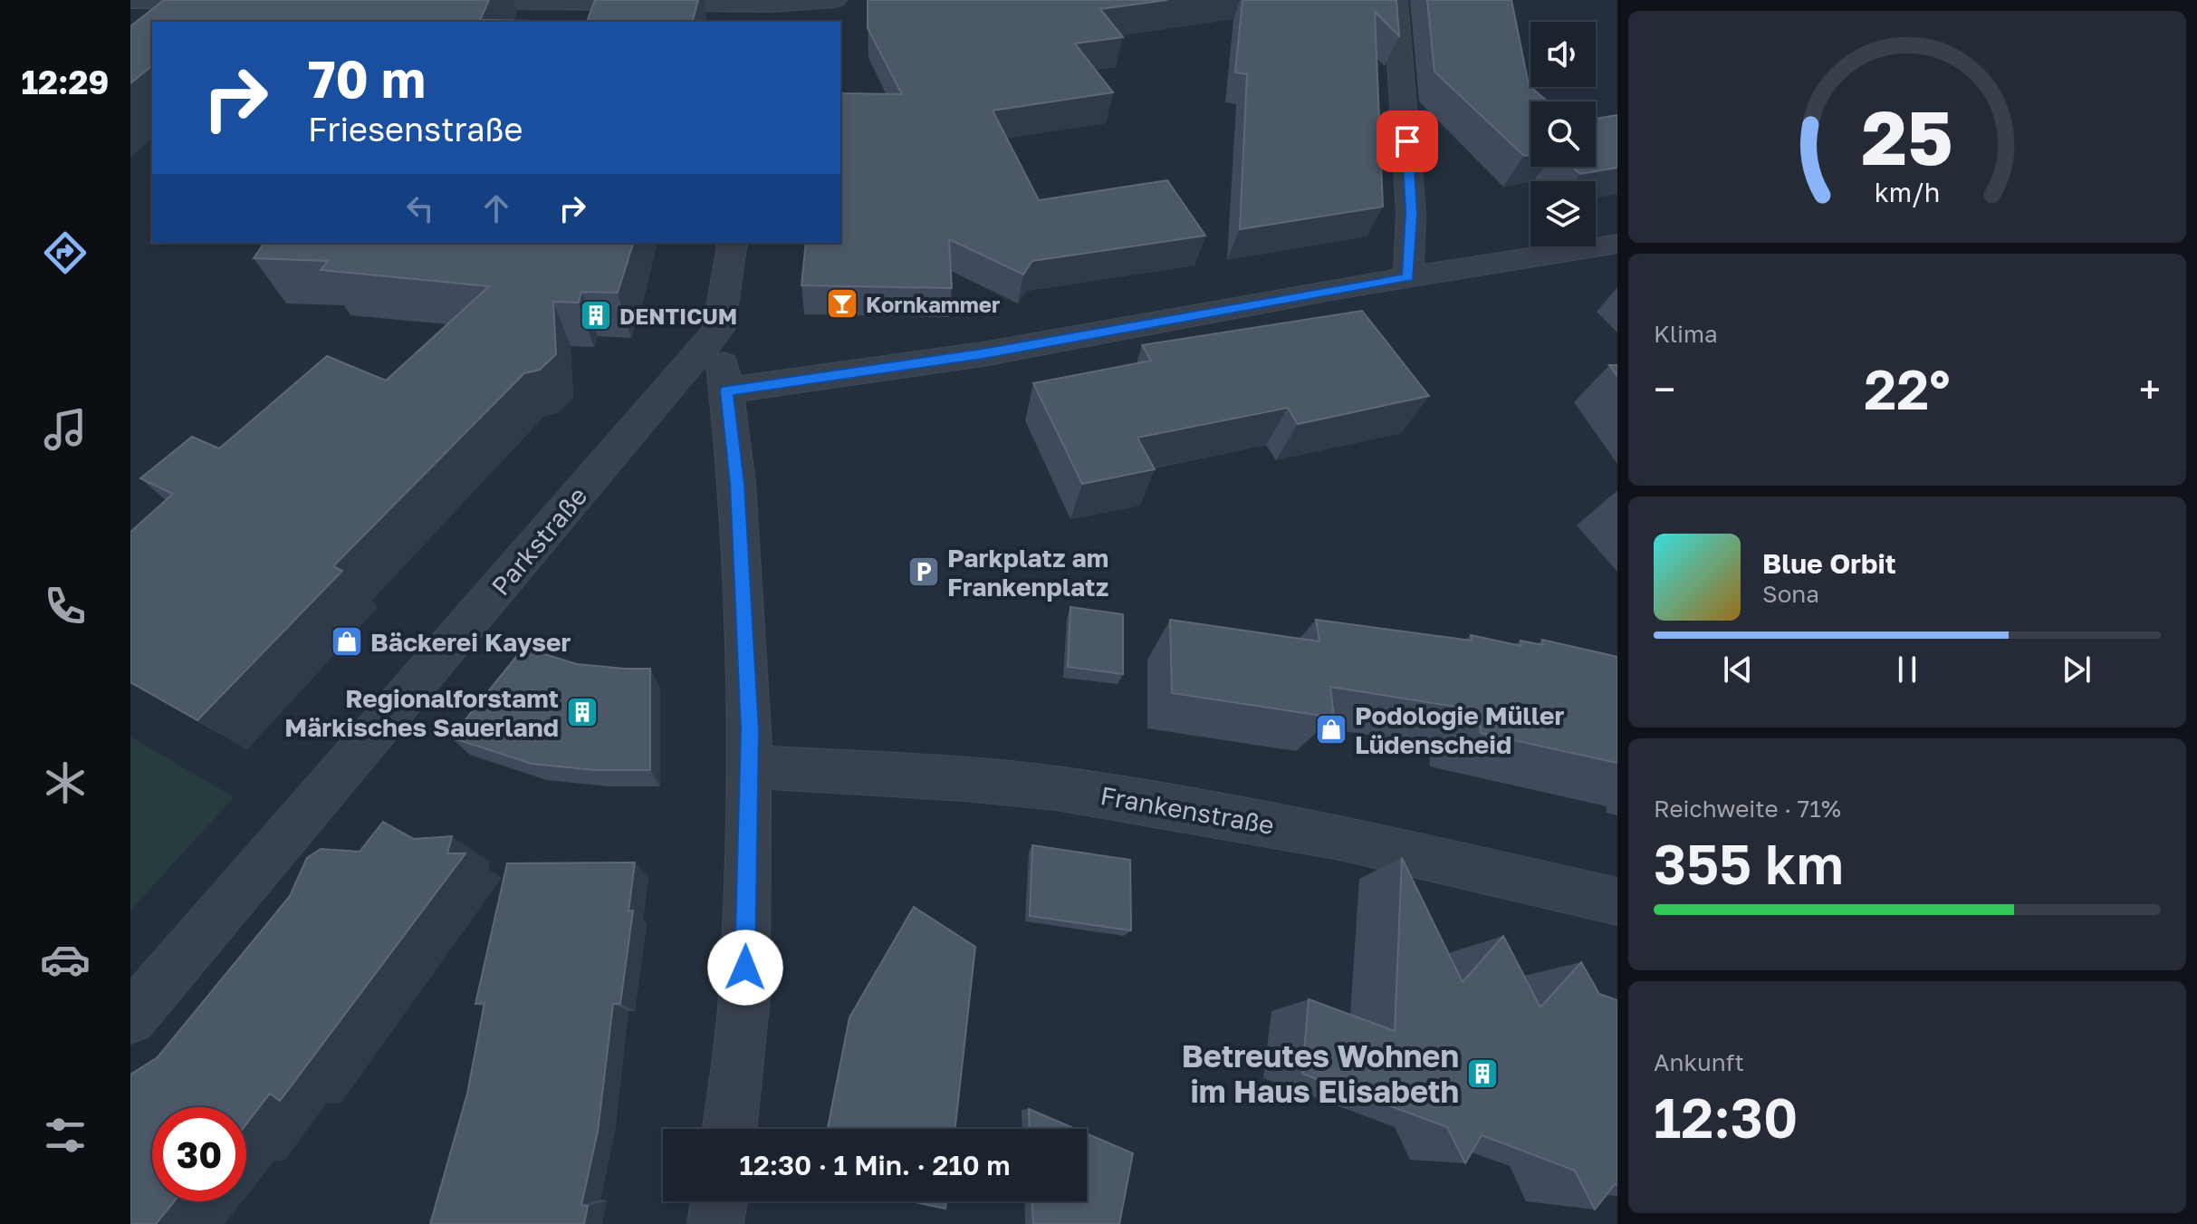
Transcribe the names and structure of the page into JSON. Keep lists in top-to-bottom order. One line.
{"streets":{"street":["Parkstraße","Frankenstraße"]},"places":{"bar":["Kornkammer"],"building":["DENTICUM","Regionalforstamt Märkisches Sauerland","Betreutes Wohnen im Haus Elisabeth"],"parking":["Parkplatz am Frankenplatz"],"shop":["Bäckerei Kayser","Podologie Müller Lüdenscheid"]},"page":{"tabs":"12:29","turn":["70 m","Friesenstraße"],"tile":["Klima",["Reichweite · 71%","355 km"],["Ankunft","12:30"]],"heat":["−","22°","+"],"song":["Blue Orbit","Sona"],"limit":"30","trip":"12:30 · 1 Min. · 210 m","gauge":["25","km/h"]}}
